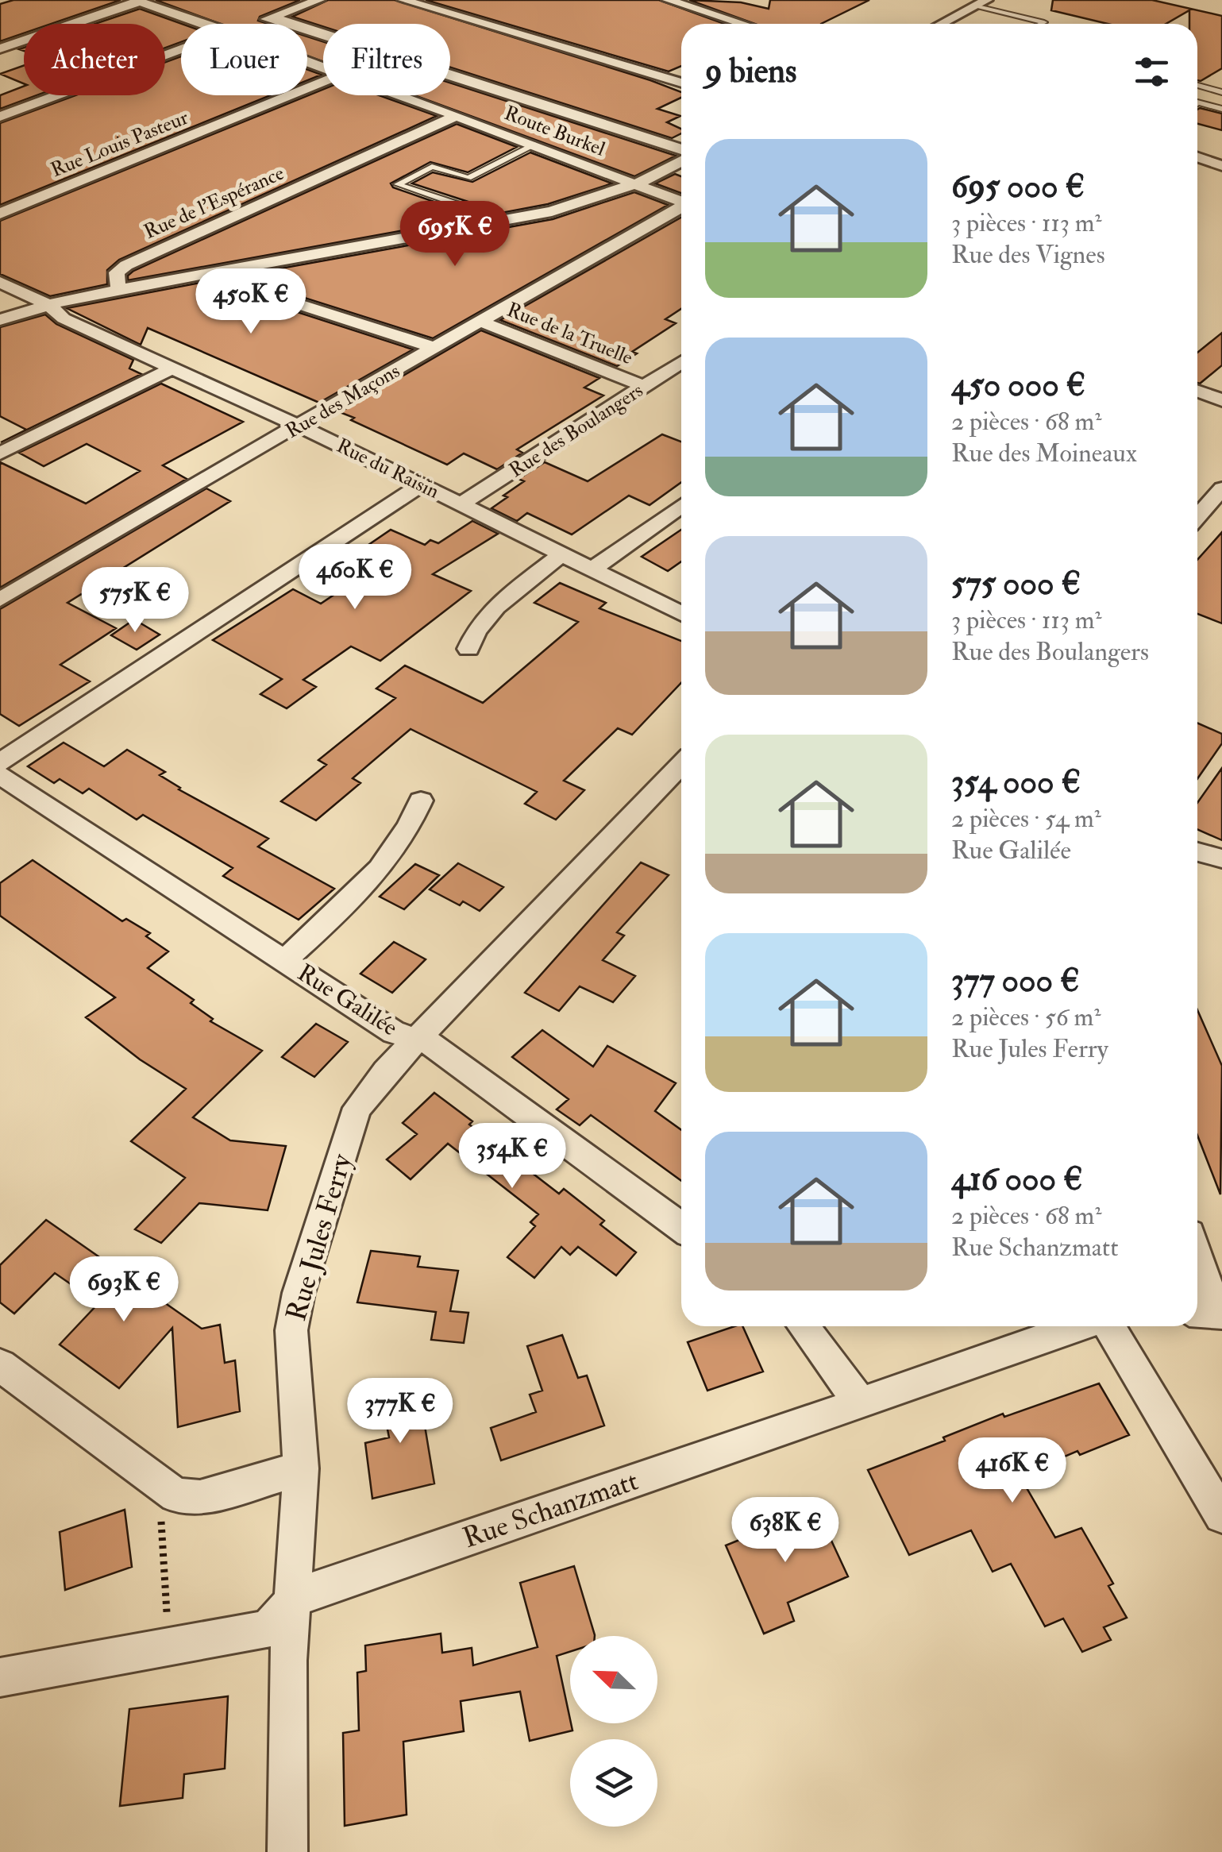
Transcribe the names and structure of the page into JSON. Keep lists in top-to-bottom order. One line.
{"streets":{"street":["Route Burkel","Rue Louis Pasteur","Rue de l'Espérance","Rue de la Truelle","Rue des Maçons","Rue des Boulangers","Rue du Raisin","Rue Galilée","Rue Jules Ferry","Rue Schanzmatt"]},"crossings":[["Route Burkel","Rue de l'Espérance"],["Rue de la Truelle","Rue des Maçons"],["Rue de la Truelle","Rue des Boulangers"],["Rue des Maçons","Rue du Raisin"],["Rue des Boulangers","Rue du Raisin"],["Rue Galilée","Rue Jules Ferry"],["Rue Jules Ferry","Rue Schanzmatt"]],"north":"top left","page":{"chip":["Acheter","Louer","Filtres"],"heading":"9 biens","list":[{"name":"695 000 €","note":"3 pièces · 113 m² · Rue des Vignes"},{"name":"450 000 €","note":"2 pièces · 68 m² · Rue des Moineaux"},{"name":"575 000 €","note":"3 pièces · 113 m² · Rue des Boulangers"},{"name":"354 000 €","note":"2 pièces · 54 m² · Rue Galilée"},{"name":"377 000 €","note":"2 pièces · 56 m² · Rue Jules Ferry"},{"name":"416 000 €","note":"2 pièces · 68 m² · Rue Schanzmatt"}],"price":["695K €","450K €","460K €","575K €","354K €","693K €","377K €","416K €","638K €"]}}
